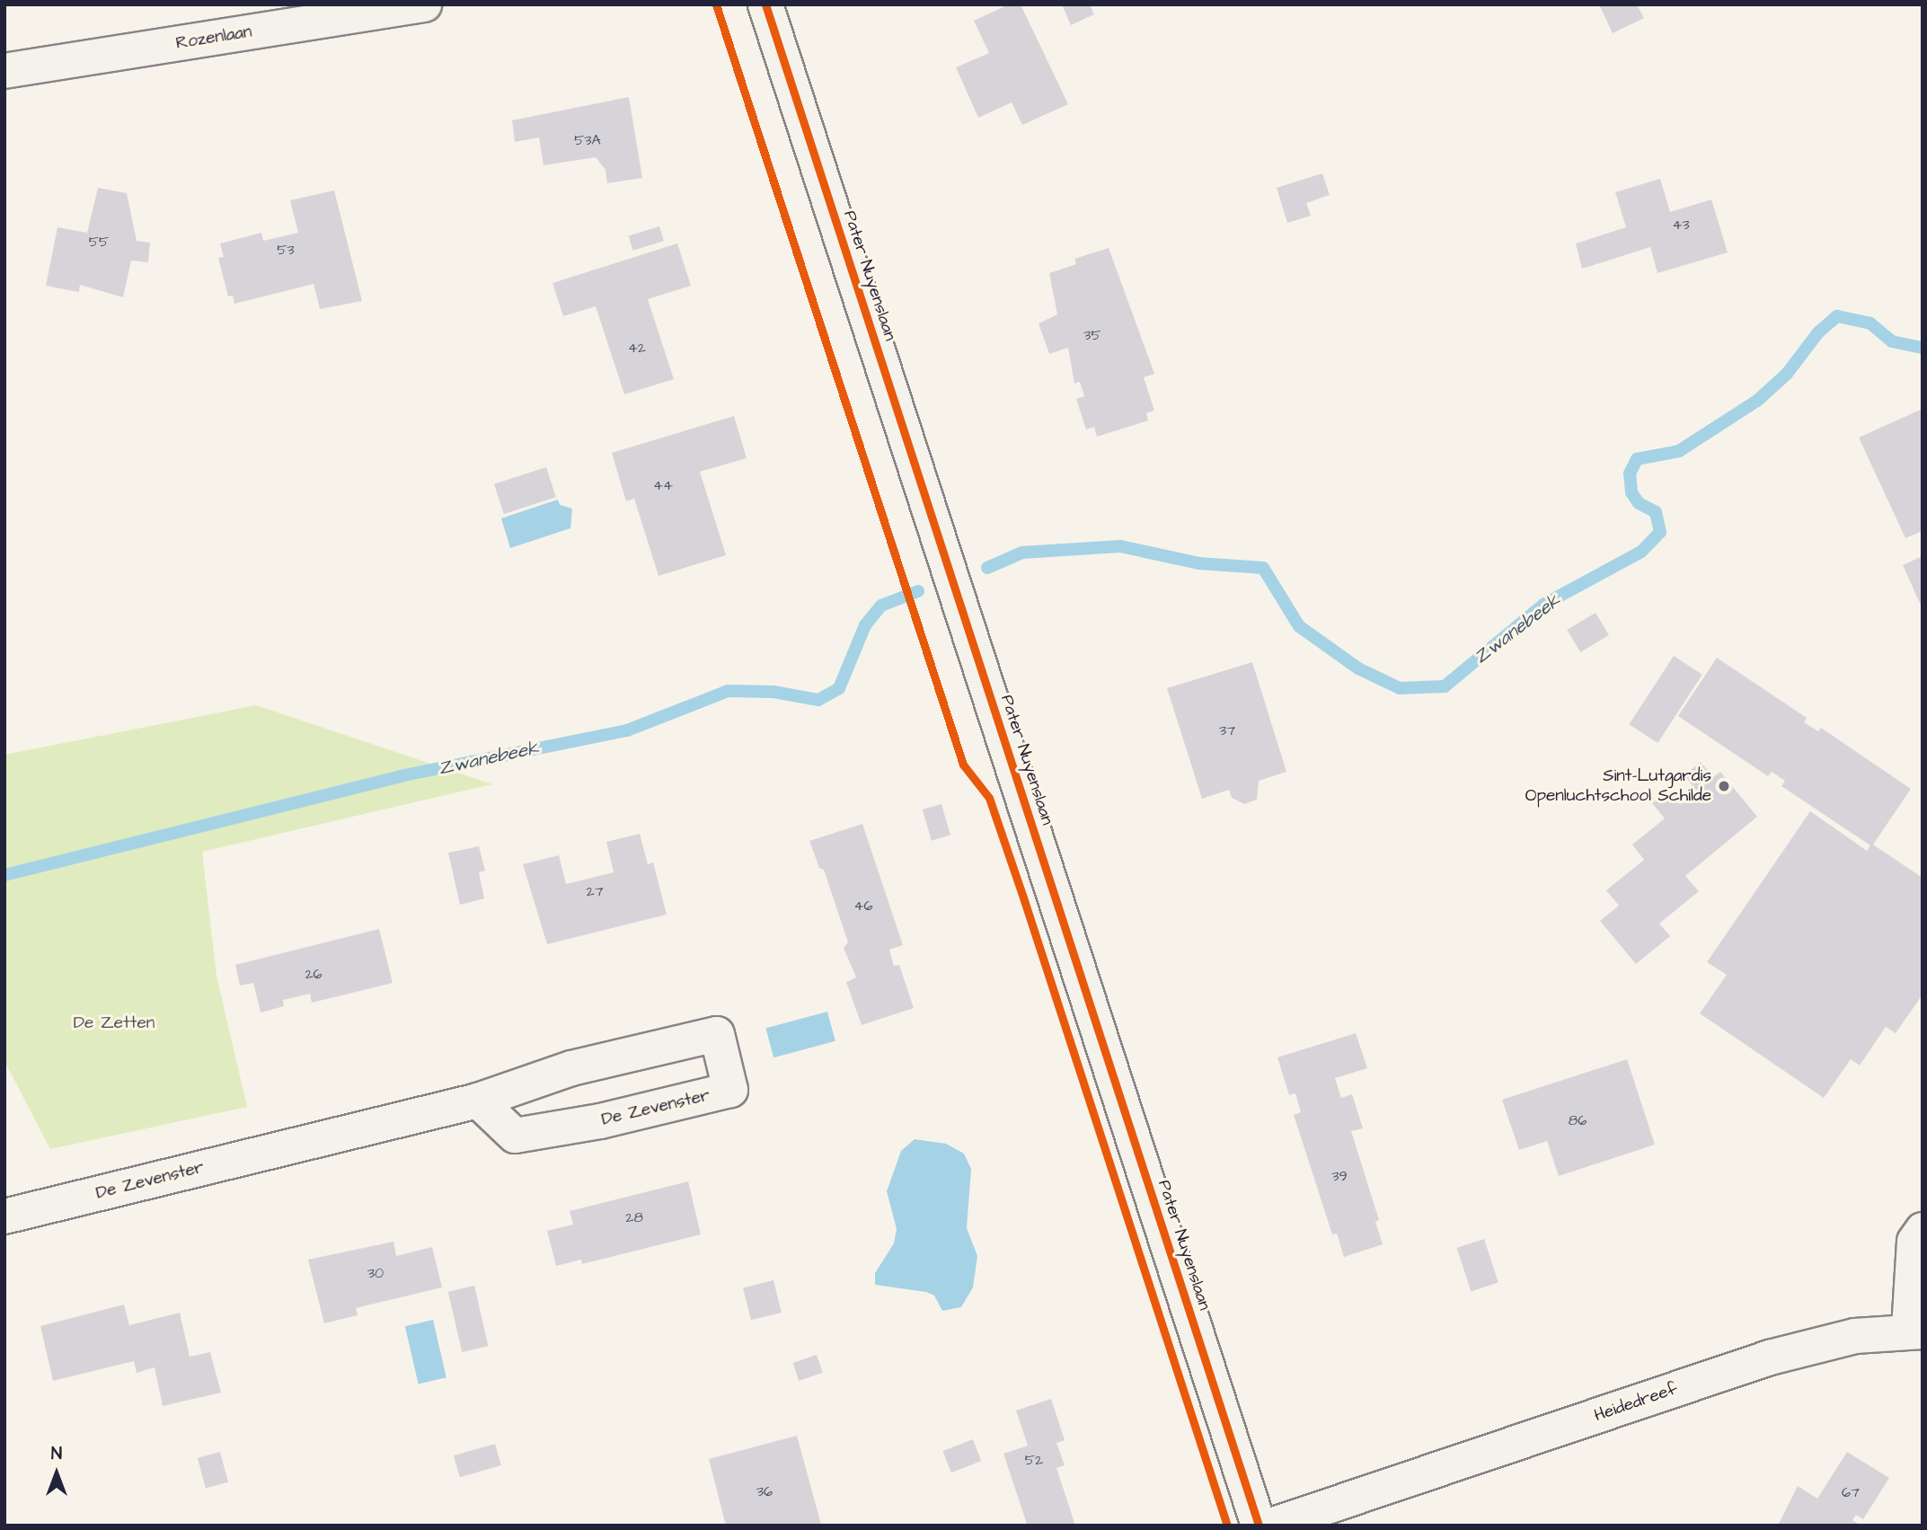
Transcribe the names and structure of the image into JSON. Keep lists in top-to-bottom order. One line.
{"streets":{"street":["Rozenlaan","Pater Nuyenslaan","De Zevenster","Heidedreef"]},"water":["Zwanebeek"],"parks":["De Zetten"],"places":["Sint-Lutgardis Openluchtschool Schilde"],"house_numbers":["53A","43","55","53","35","42","44","37","27","46","26","86","39","28","30","52","36","67"],"north":"top"}
